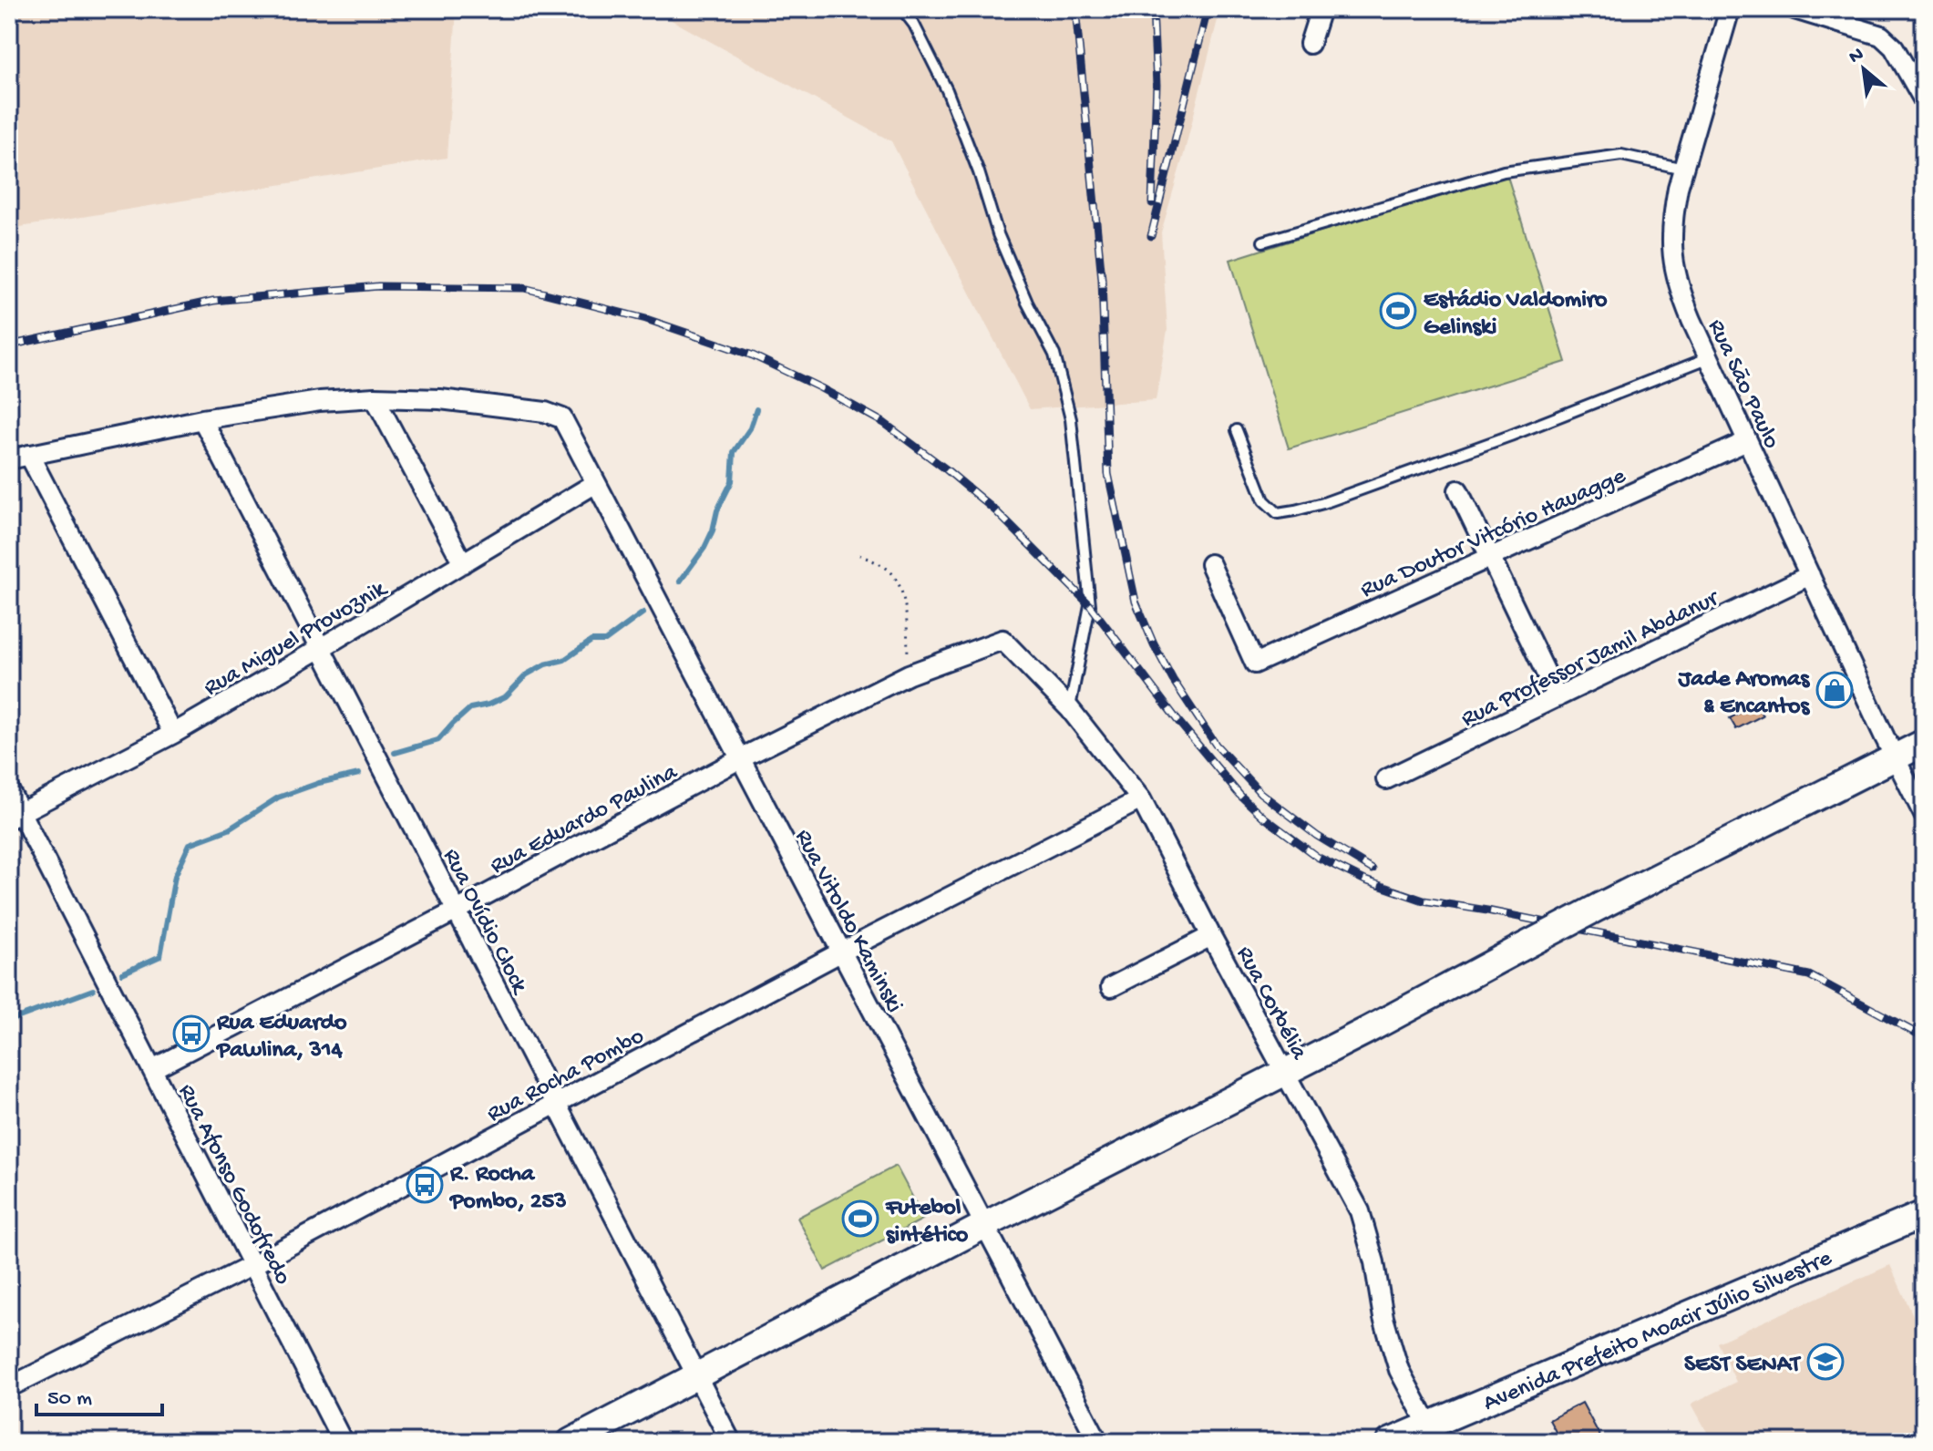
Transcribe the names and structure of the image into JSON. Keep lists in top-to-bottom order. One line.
{"streets":{"street":["Rua São Paulo","Rua Doutor Vitcório Hauagge","Rua Miguel Provoznik","Rua Professor Jamil Abdanur","Rua Eduardo Paulina","Rua Ovídio Clock","Rua Vitoldo Kaminski","Rua Corbélia","Rua Rocha Pombo","Rua Afonso Godofredo","Avenida Prefeito Moacir Júlio Silvestre"]},"crossings":[["Rua São Paulo","Rua Doutor Vitcório Hauagge"],["Rua São Paulo","Rua Professor Jamil Abdanur"],["Rua Miguel Provoznik","Rua Ovídio Clock"],["Rua Miguel Provoznik","Rua Vitoldo Kaminski"],["Rua Miguel Provoznik","Rua Afonso Godofredo"],["Rua Eduardo Paulina","Rua Ovídio Clock"],["Rua Eduardo Paulina","Rua Vitoldo Kaminski"],["Rua Eduardo Paulina","Rua Corbélia"],["Rua Eduardo Paulina","Rua Afonso Godofredo"],["Rua Ovídio Clock","Rua Rocha Pombo"],["Rua Vitoldo Kaminski","Rua Rocha Pombo"],["Rua Corbélia","Rua Rocha Pombo"],["Rua Corbélia","Avenida Prefeito Moacir Júlio Silvestre"],["Rua Rocha Pombo","Rua Afonso Godofredo"]],"places":{"sports":["Estádio Valdomiro Gelinski","Futebol sintético"],"shop":["Jade Aromas & Encantos"],"bus stop":["Rua Eduardo Pawlina, 314","R. Rocha Pombo, 253"],"school or university":["SEST SENAT"]},"scale_bar":"50 m","north":"top left"}
